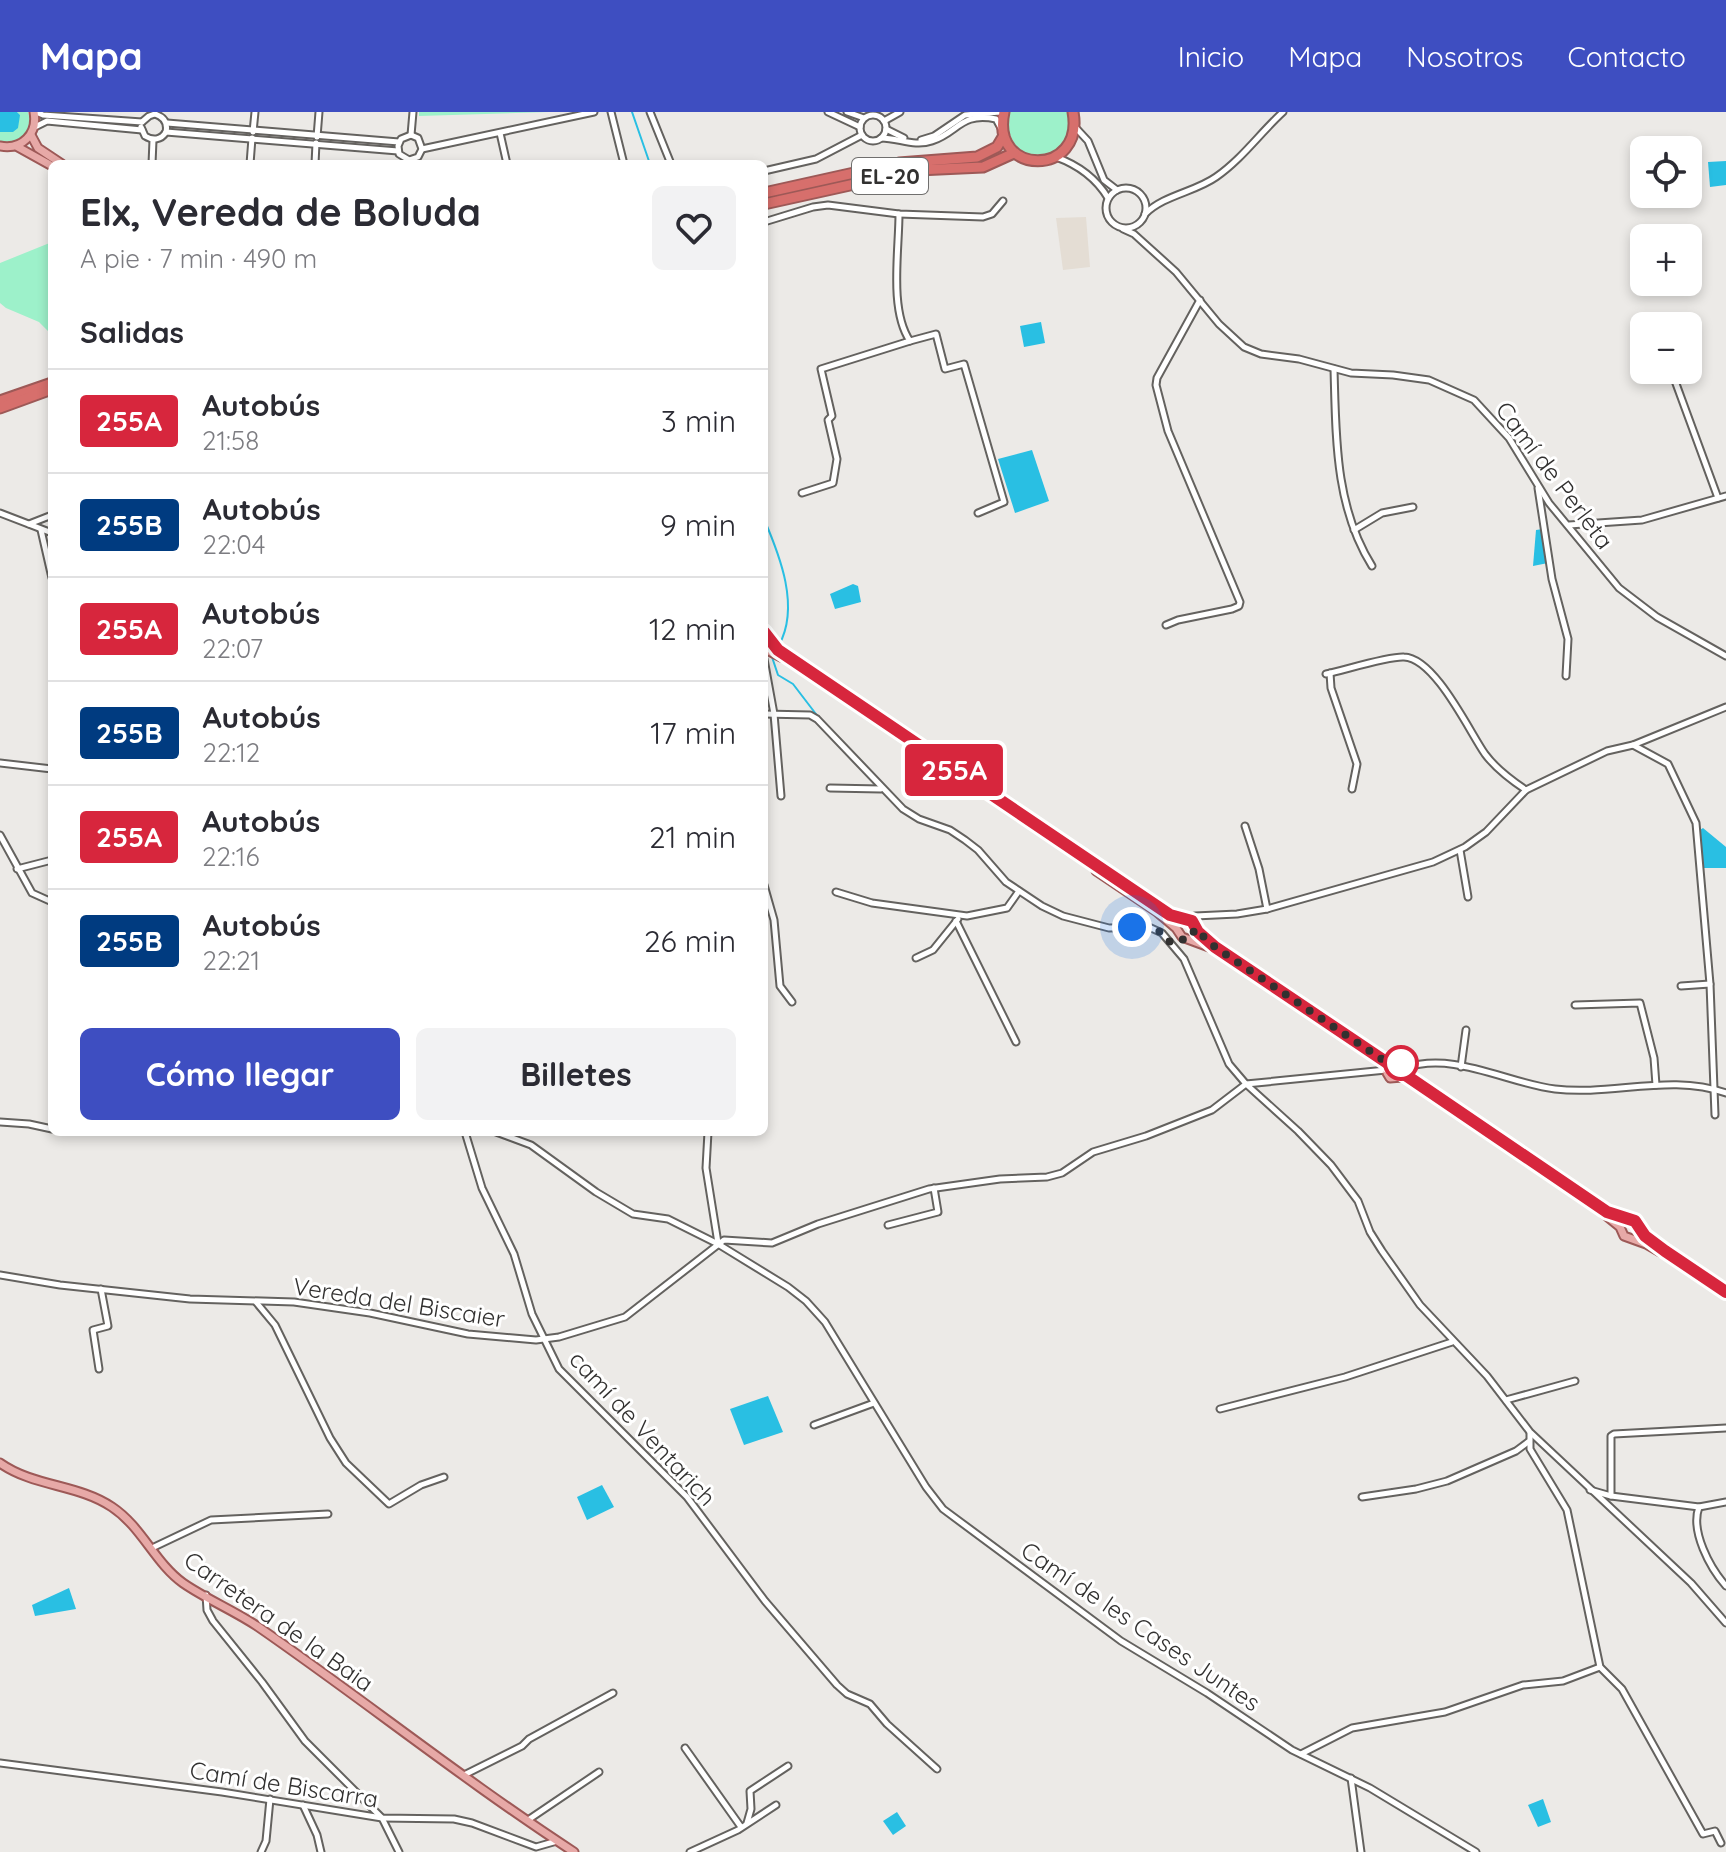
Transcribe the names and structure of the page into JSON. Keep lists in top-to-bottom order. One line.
{"streets":{"highway":["EL-20"],"main road":["Carretera de la Baia"],"street":["Camí de Perleta","Vereda del Biscaier","camí de Ventarich","Camí de les Cases Juntes","Camí de Biscarra"]},"crossings":[["Vereda del Biscaier","camí de Ventarich"],["Vereda del Biscaier","Camí de les Cases Juntes"],["Carretera de la Baia","Camí de Biscarra"]],"lines":["bus line 255A"],"page":{"header":"Mapa","nav":["Inicio","Mapa","Nosotros","Contacto"],"on_map":"255A","map_buttons":["+","−"],"heading":[["Elx, Vereda de Boluda","A pie · 7 min · 490 m"],"Salidas"],"list":[{"mark":"255A","name":"Autobús","note":"21:58","value":"3 min"},{"mark":"255B","name":"Autobús","note":"22:04","value":"9 min"},{"mark":"255A","name":"Autobús","note":"22:07","value":"12 min"},{"mark":"255B","name":"Autobús","note":"22:12","value":"17 min"},{"mark":"255A","name":"Autobús","note":"22:16","value":"21 min"},{"mark":"255B","name":"Autobús","note":"22:21","value":"26 min"}],"buttons":["Cómo llegar","Billetes"]}}
